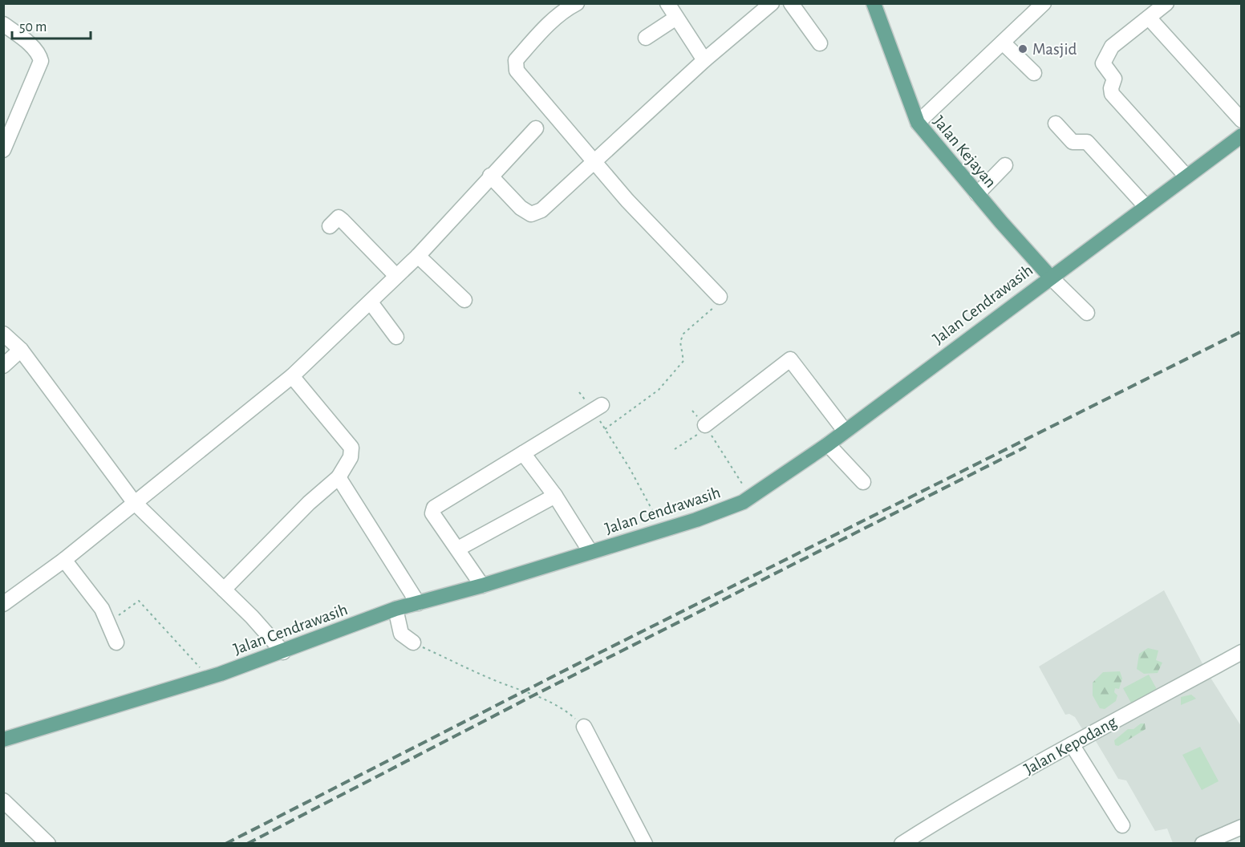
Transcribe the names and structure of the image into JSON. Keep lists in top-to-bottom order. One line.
{"streets":{"main road":["Jalan Kejayan","Jalan Cendrawasih"],"street":["Jalan Kepodang"]},"crossings":[["Jalan Kejayan","Jalan Cendrawasih"]],"places":["Masjid"],"scale_bar":"50 m"}
